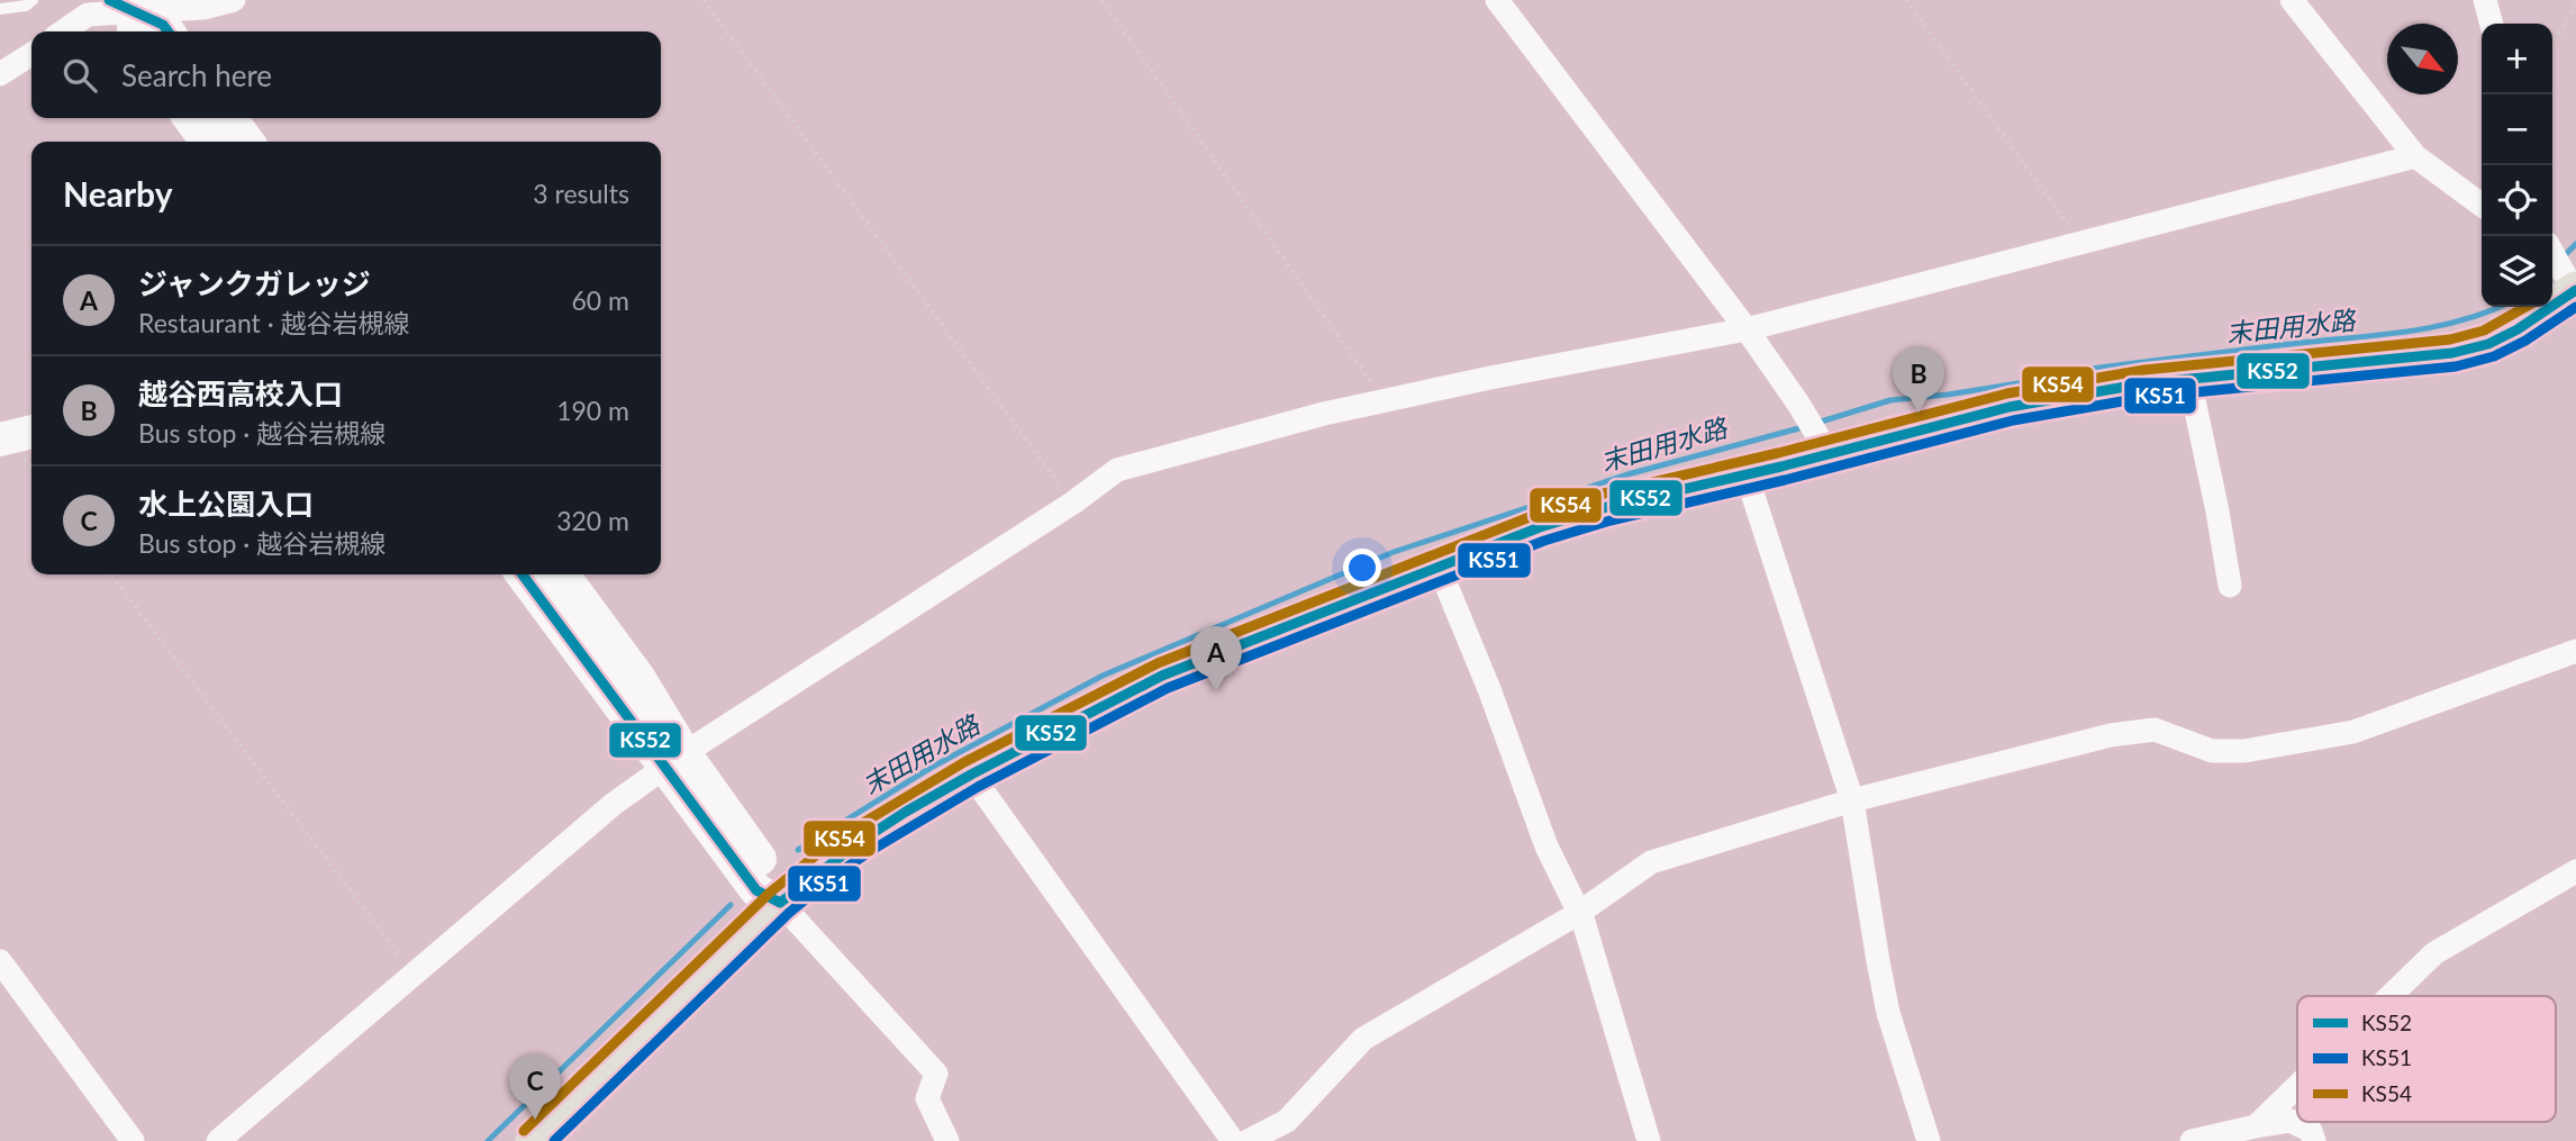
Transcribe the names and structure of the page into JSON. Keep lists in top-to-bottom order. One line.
{"water":["末田用水路"],"lines":["transit line KS52","transit line KS51","transit line KS54"],"legend":["KS52","KS51","KS54"],"north":"bottom right","page":{"map_buttons":["+","−"],"search":"Search here","heading":["Nearby","3 results"],"list":[{"mark":"A","name":"ジャンクガレッジ","note":"Restaurant · 越谷岩槻線","value":"60 m"},{"mark":"B","name":"越谷西高校入口","note":"Bus stop · 越谷岩槻線","value":"190 m"},{"mark":"C","name":"水上公園入口","note":"Bus stop · 越谷岩槻線","value":"320 m"}],"pins":["B","A","C"]}}
